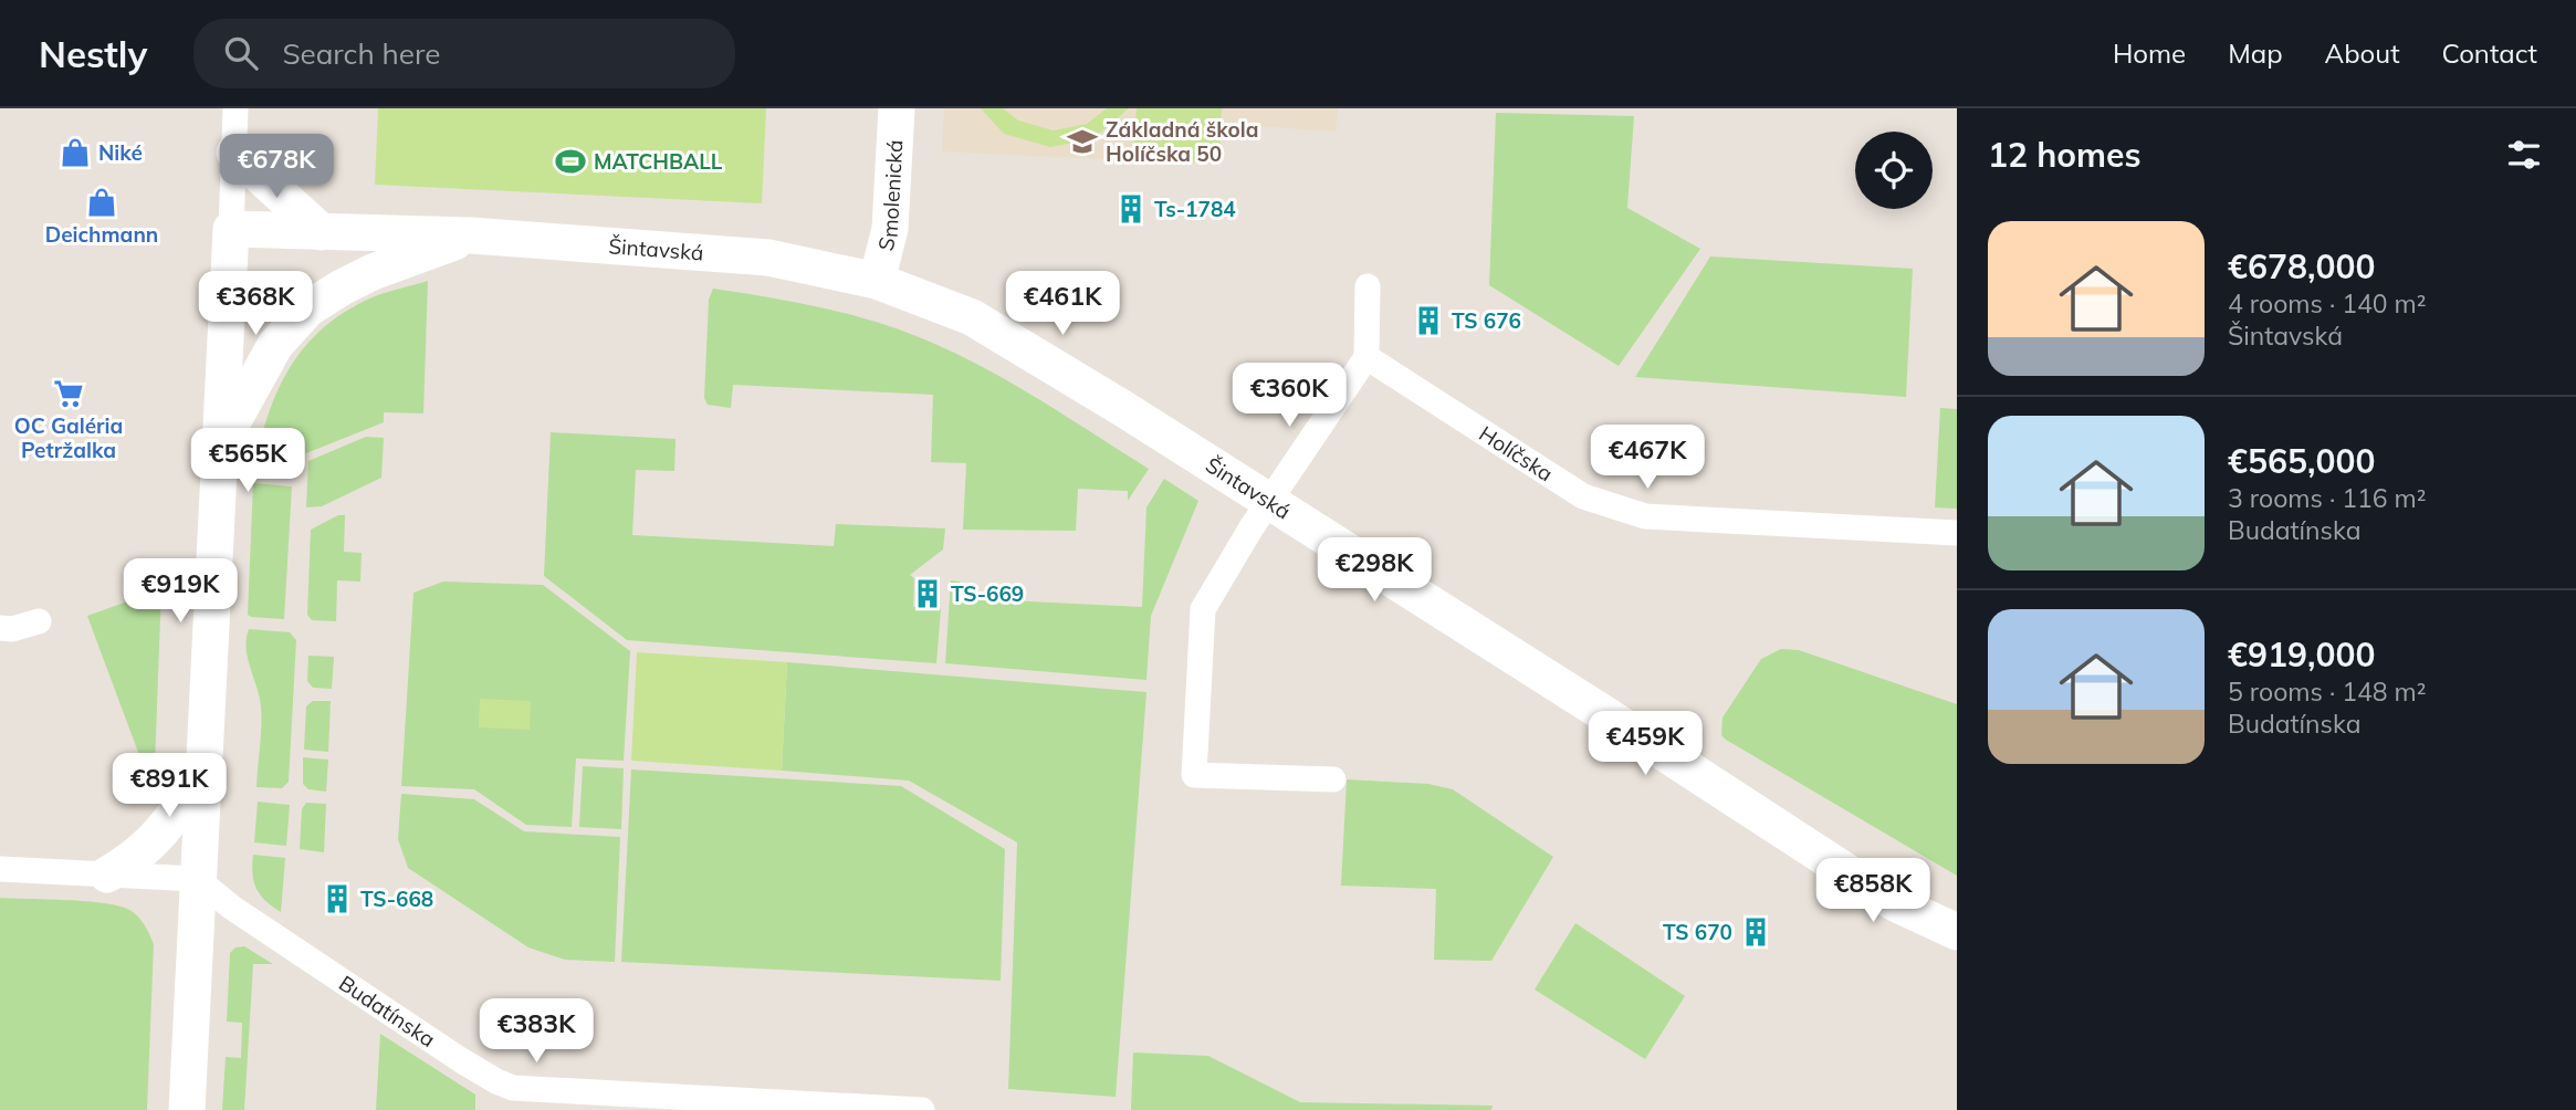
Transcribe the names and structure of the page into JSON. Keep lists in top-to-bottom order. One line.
{"streets":{"street":["Smolenická","Šintavská","Holíčska","Budatínska"]},"crossings":[["Smolenická","Šintavská"]],"places":{"school or university":["Základná škola Holíčska 50"],"shop":["Niké","Deichmann"],"sports":["MATCHBALL"],"building":["Ts-1784","TS 676","TS-669","TS-668","TS 670"],"supermarket":["OC Galéria Petržalka"]},"page":{"header":"Nestly","search":"Search here","nav":["Home","Map","About","Contact"],"heading":"12 homes","price":["€678K","€368K","€461K","€360K","€467K","€565K","€298K","€919K","€459K","€891K","€858K","€383K"],"list":[{"name":"€678,000","note":"4 rooms · 140 m² · Šintavská"},{"name":"€565,000","note":"3 rooms · 116 m² · Budatínska"},{"name":"€919,000","note":"5 rooms · 148 m² · Budatínska"}]}}
